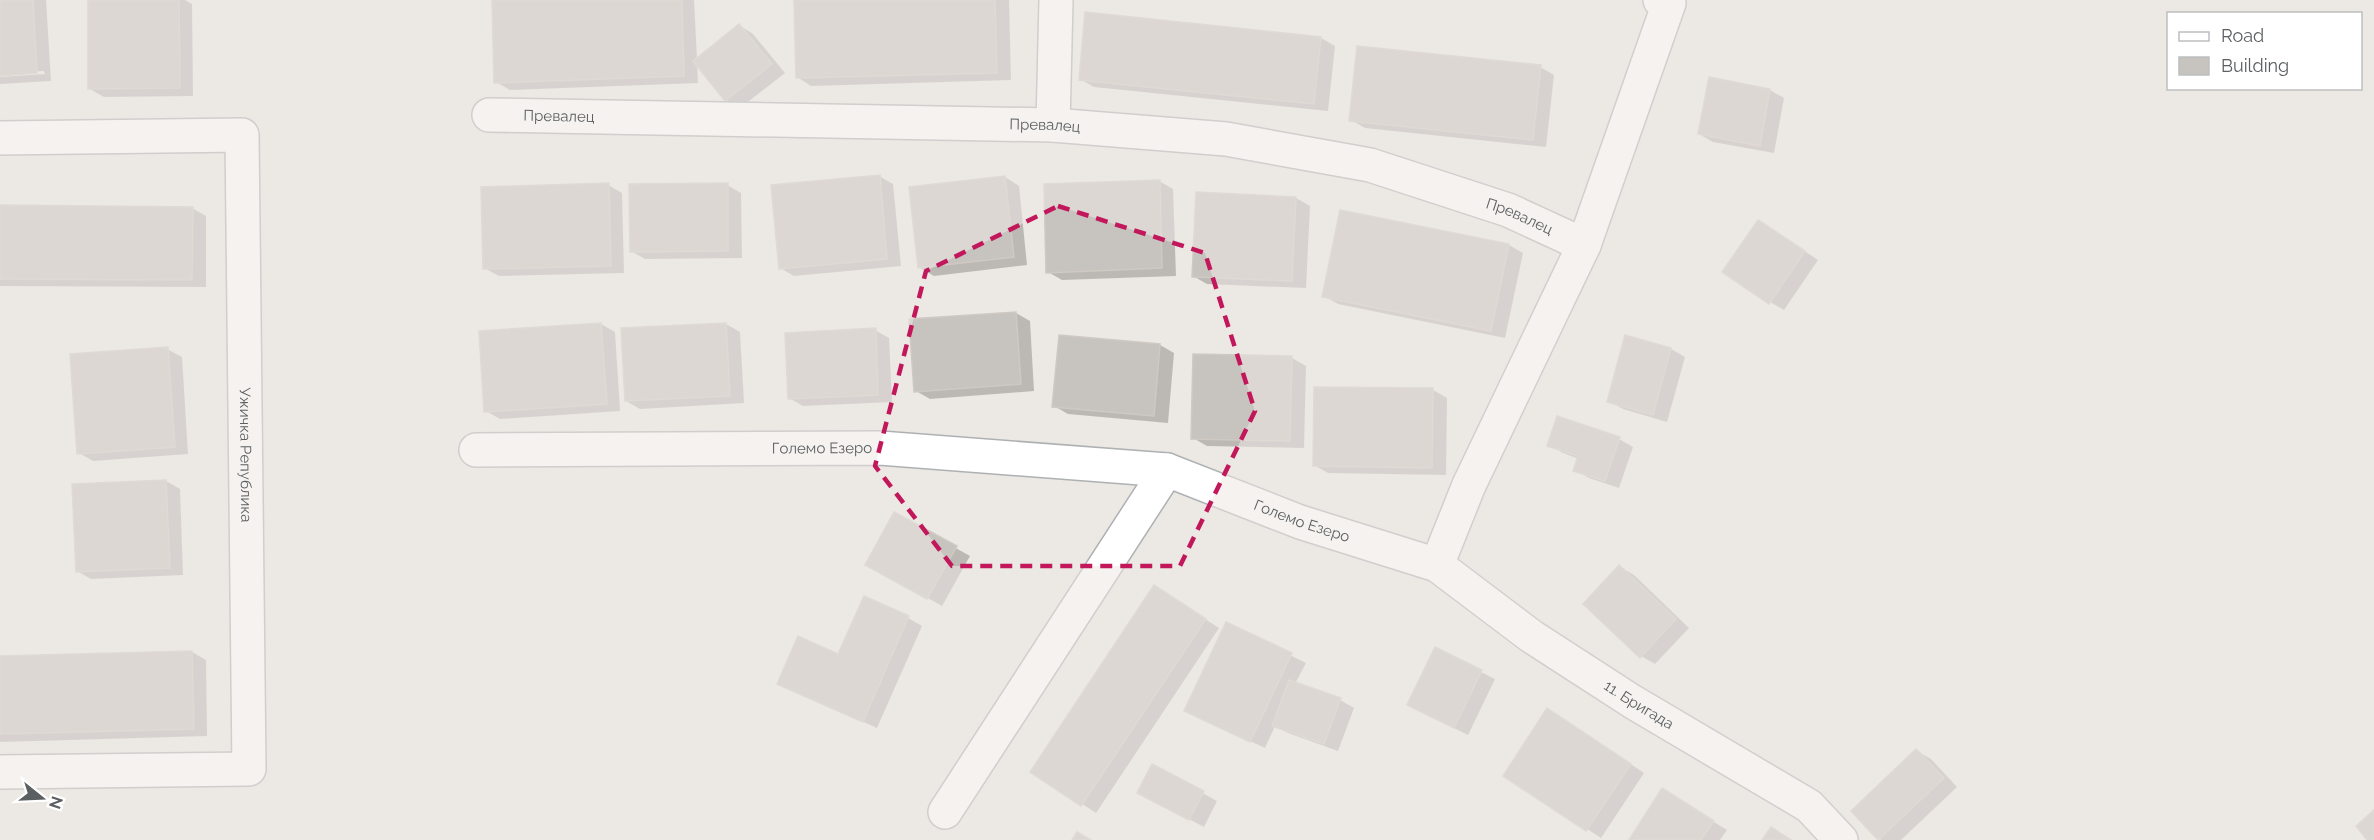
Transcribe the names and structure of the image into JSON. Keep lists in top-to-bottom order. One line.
{"streets":{"street":["Превалец","Големо Езеро","Ужичка Република","11. Бригада"]},"crossings":[["Големо Езеро","11. Бригада"]],"legend":["Road","Building"],"north":"right"}
